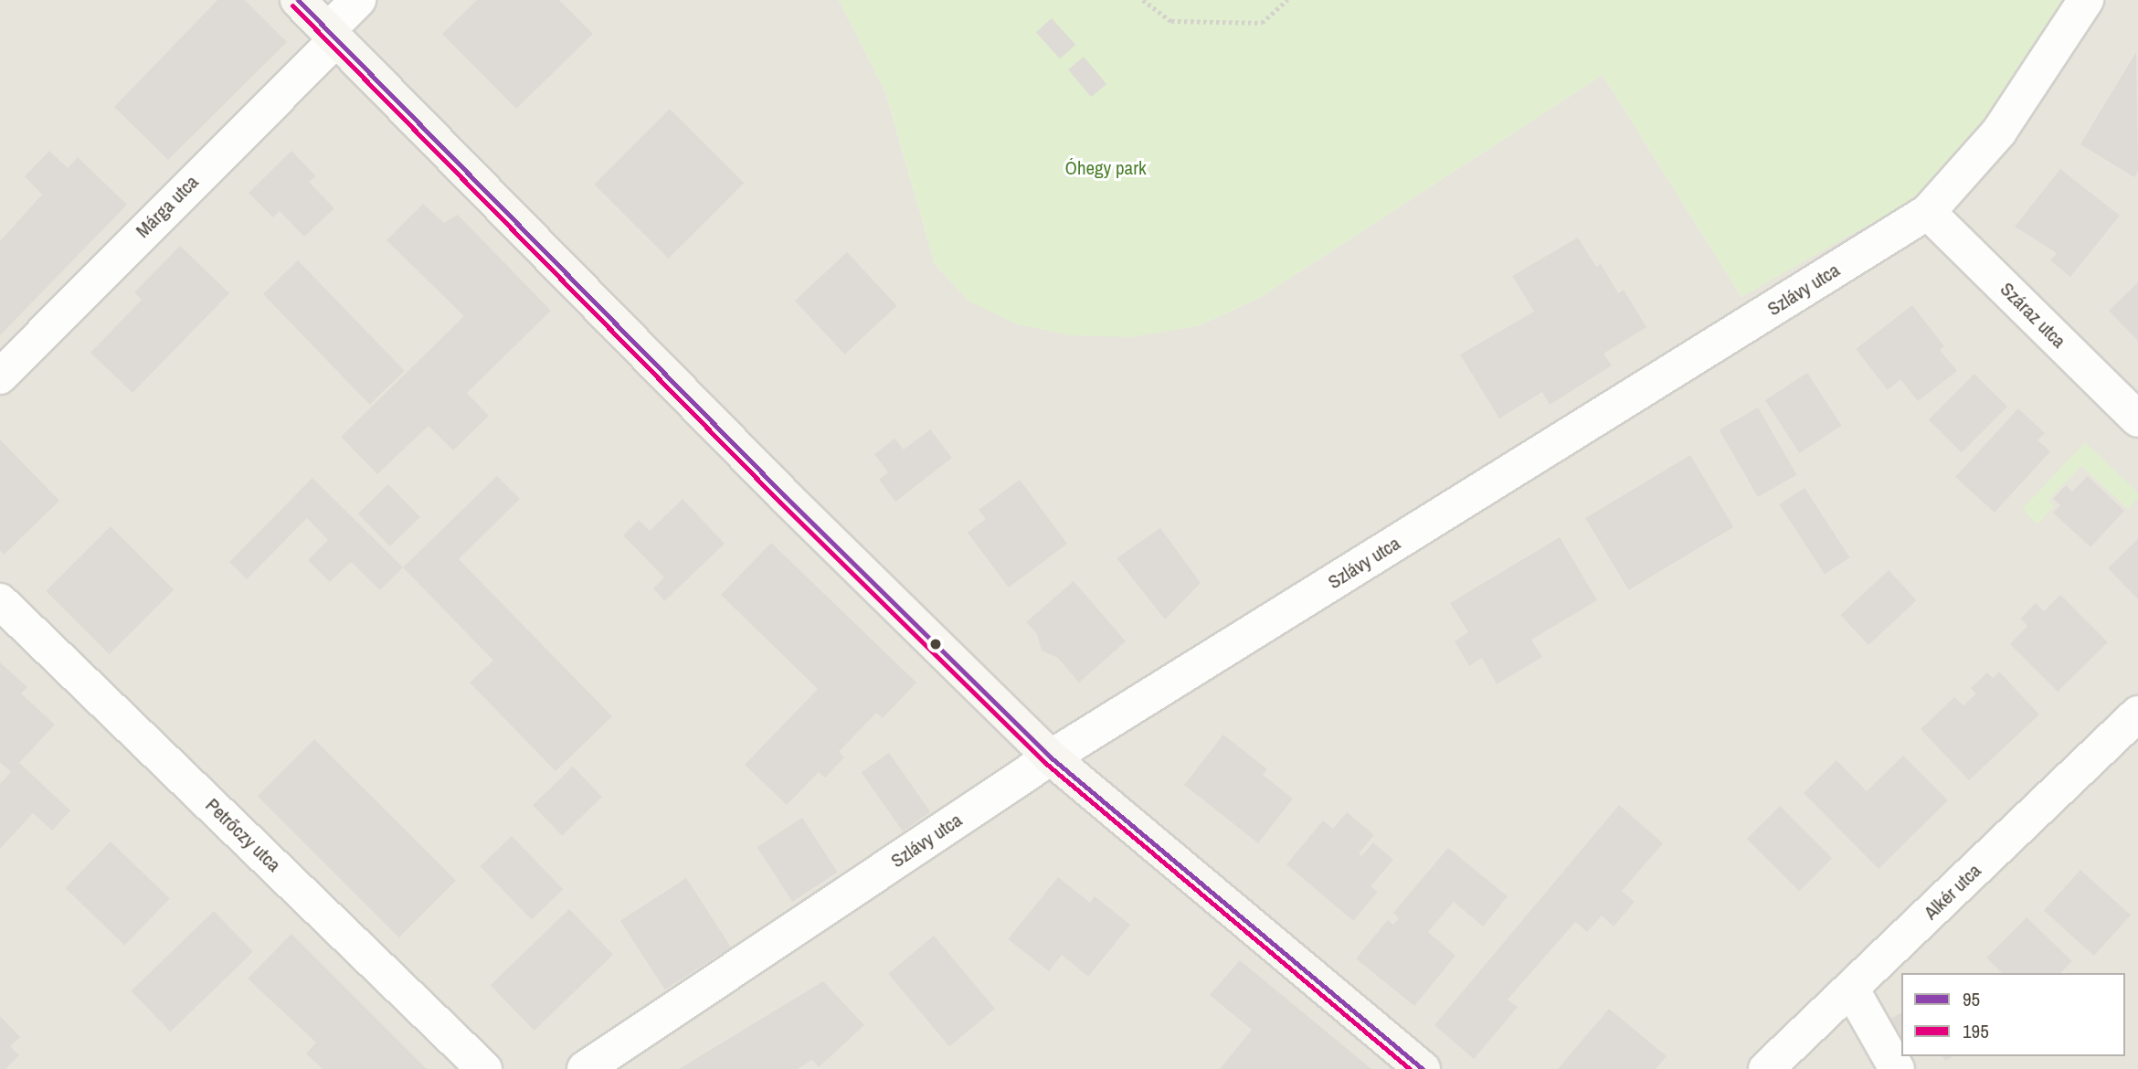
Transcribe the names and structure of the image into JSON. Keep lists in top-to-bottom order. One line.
{"streets":{"street":["Márga utca","Szlávy utca","Száraz utca","Petrőczy utca","Alkér utca"]},"crossings":[["Szlávy utca","Száraz utca"]],"parks":["Óhegy park"],"lines":["transit line 95","transit line 195"],"legend":["95","195"]}
